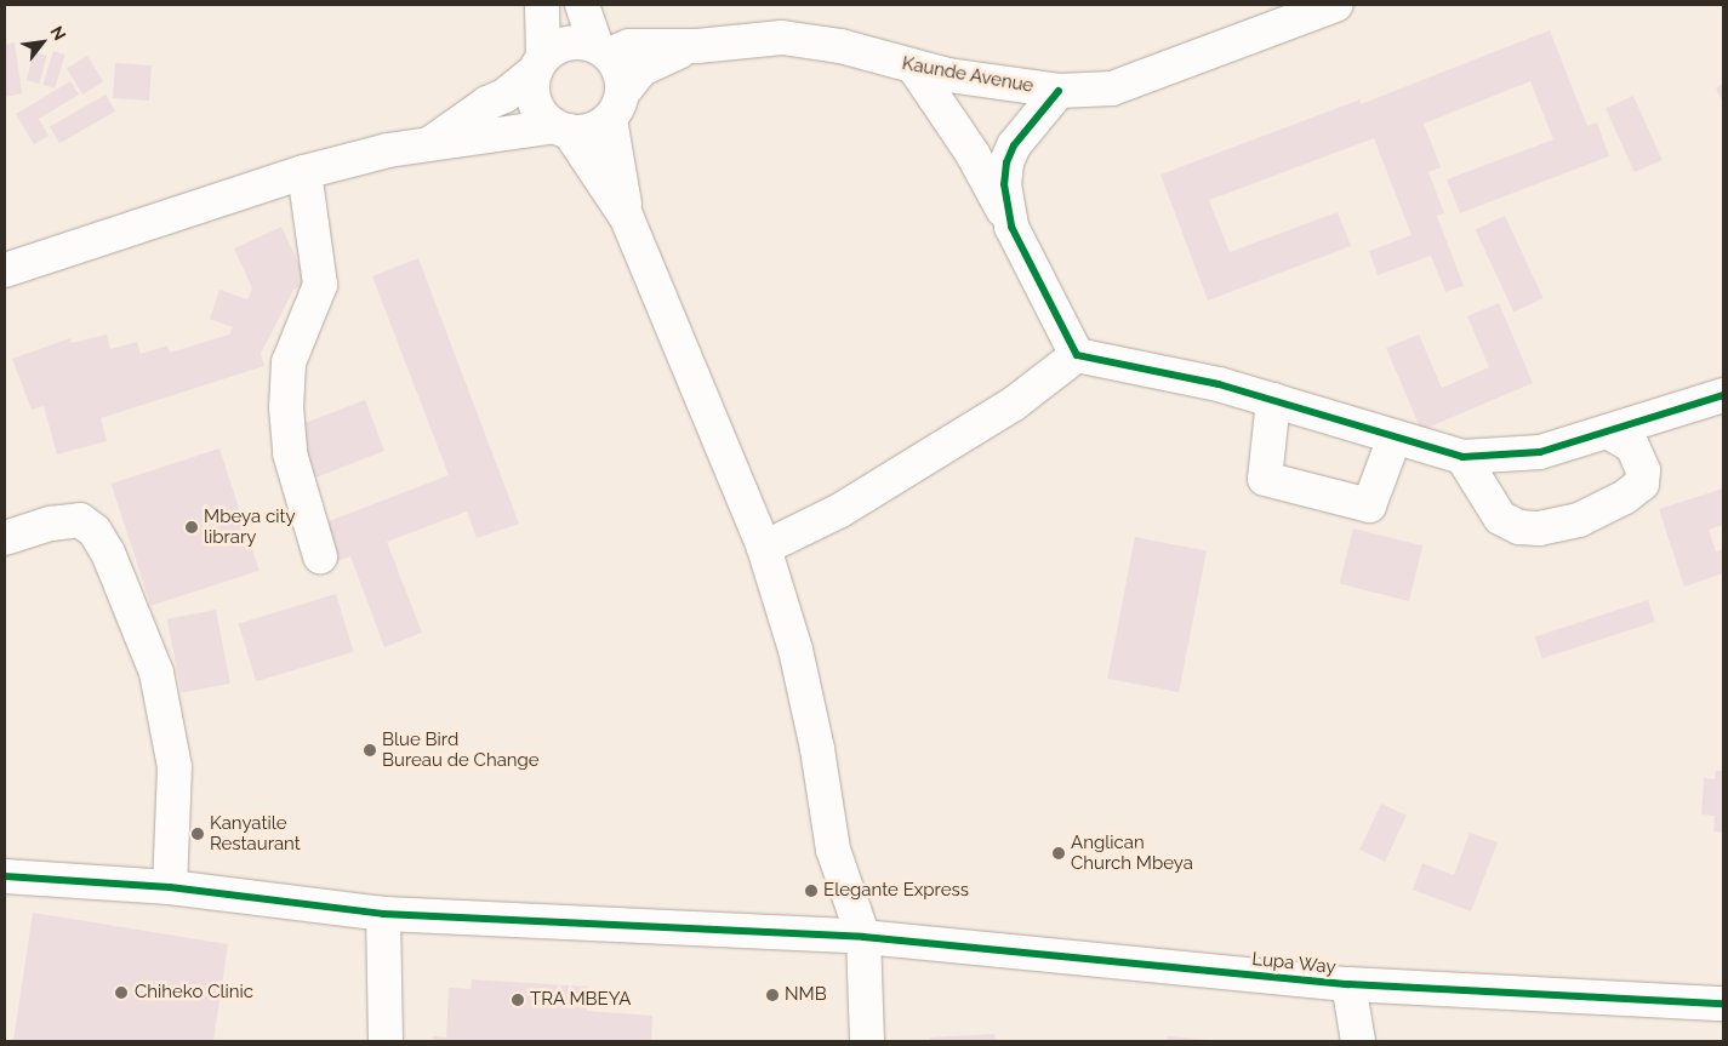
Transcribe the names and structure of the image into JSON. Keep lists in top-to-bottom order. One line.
{"streets":{"street":["Kaunde Avenue","Lupa Way"]},"places":["Mbeya city library","Blue Bird Bureau de Change","Kanyatile Restaurant","Anglican Church Mbeya","Elegante Express","Chiheko Clinic","NMB","TRA MBEYA"],"north":"top right"}
